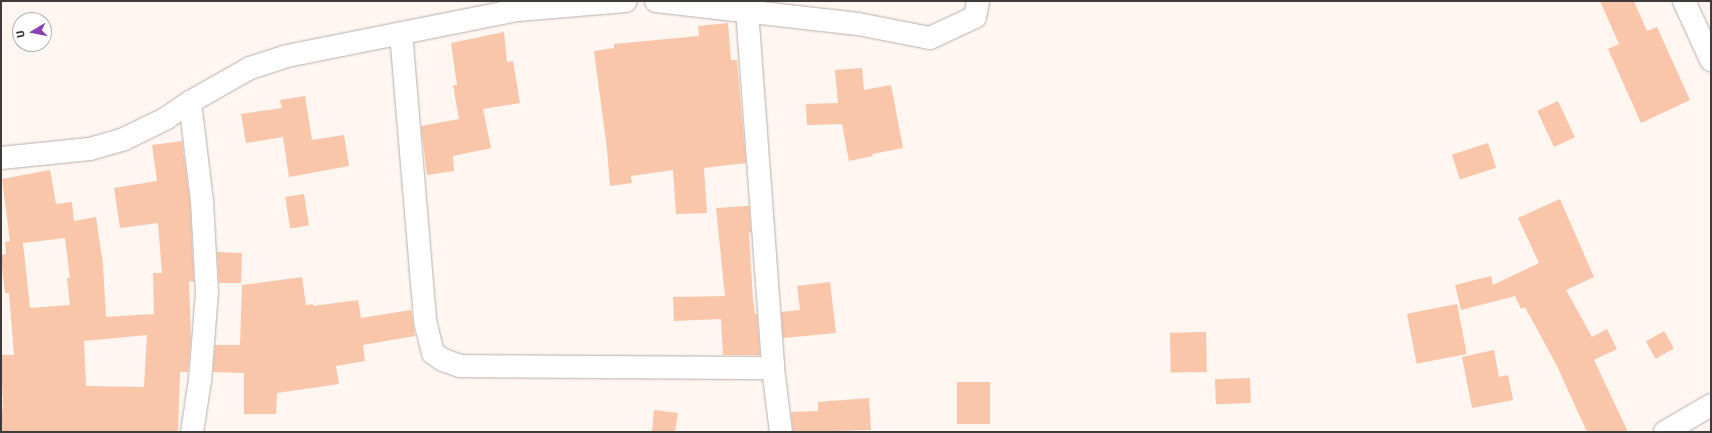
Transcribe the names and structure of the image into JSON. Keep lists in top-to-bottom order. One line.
{"north":"left"}
